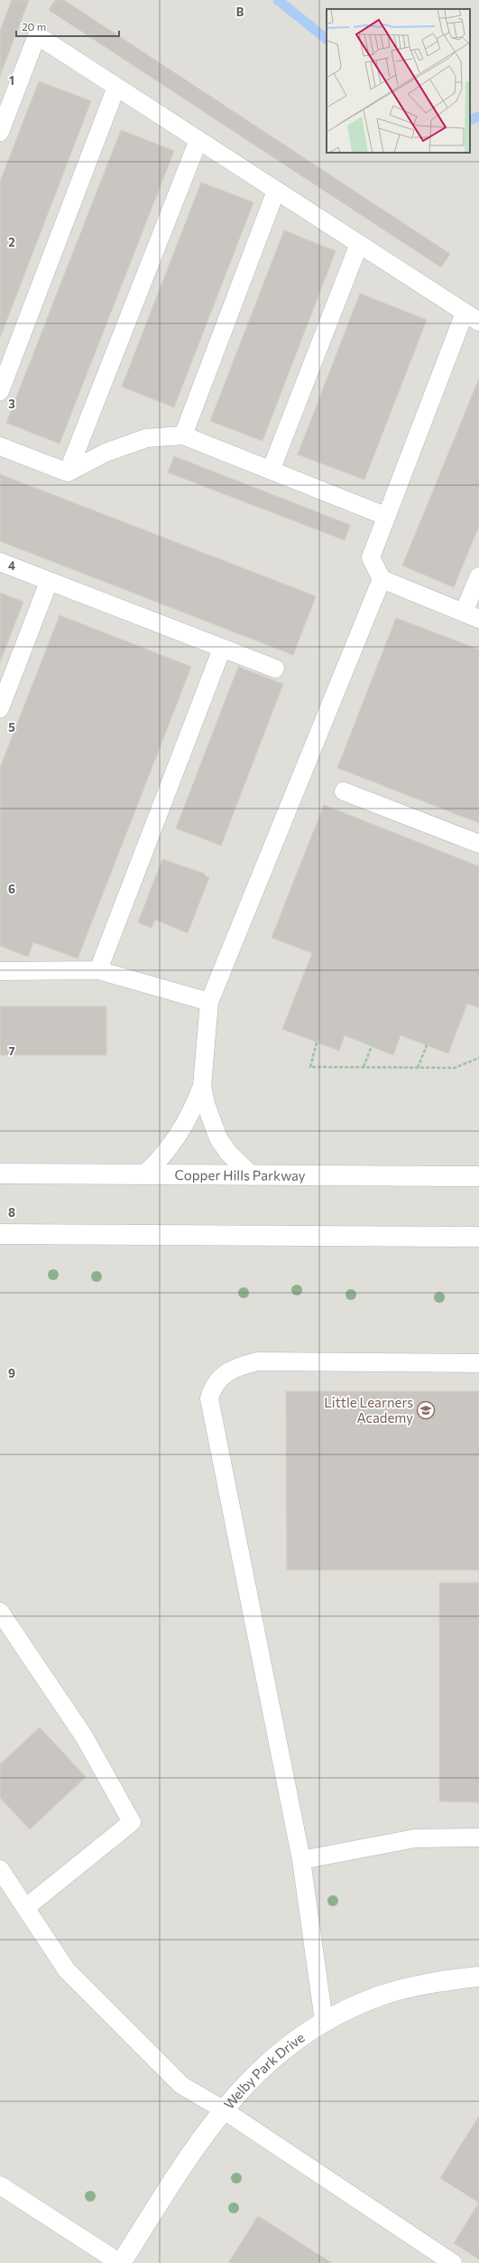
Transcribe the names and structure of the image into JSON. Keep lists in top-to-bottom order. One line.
{"streets":{"main road":["Copper Hills Parkway","Welby Park Drive"]},"places":{"school or university":["Little Learners Academy"]},"scale_bar":"20 m","grid":{"columns":["B"],"rows":["1","2","3","4","5","6","7","8","9"]}}
